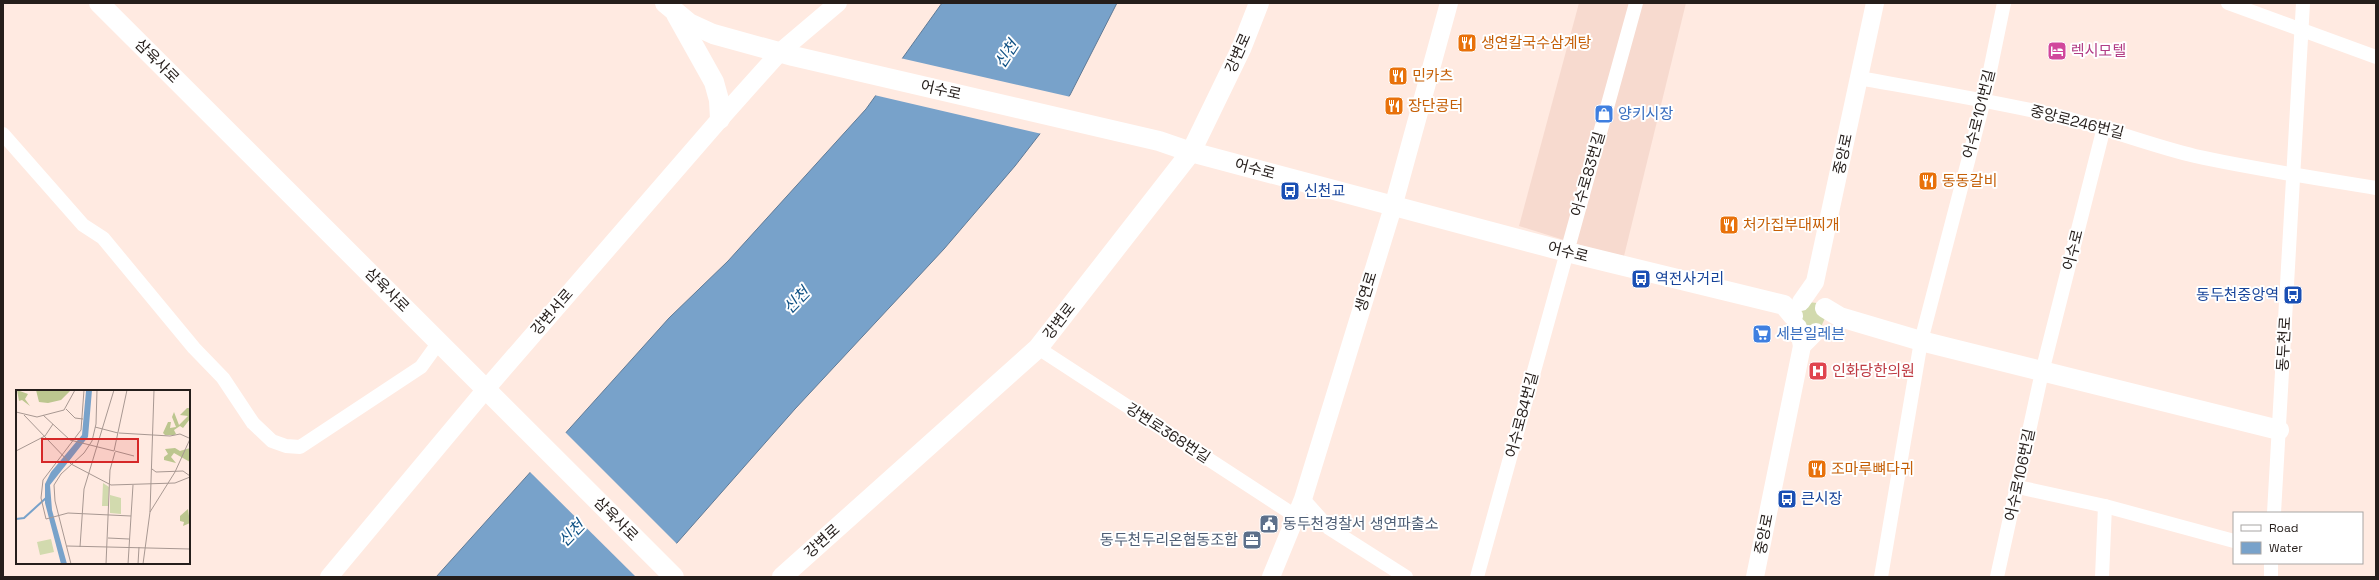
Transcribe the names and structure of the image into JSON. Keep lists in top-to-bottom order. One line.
{"streets":{"main road":["강변로","삼육사로","어수로"],"street":["어수로101번길","중앙로246번길","중앙로","어수로83번길","생연로","강변서로","동두천로","어수로84번길","강변로368번길","어수로106번길"]},"crossings":[["강변로","어수로"],["강변로","강변로368번길"],["삼육사로","강변서로"],["어수로","중앙로246번길"],["어수로","중앙로"],["어수로","어수로83번길"],["어수로","생연로"],["어수로","강변서로"],["어수로","어수로84번길"],["어수로","어수로106번길"],["어수로101번길","중앙로246번길"],["중앙로246번길","중앙로"],["중앙로246번길","동두천로"],["어수로83번길","어수로84번길"],["생연로","강변로368번길"]],"water":["신천"],"places":{"restaurant":["생연칼국수삼계탕","민카츠","장단콩터","동동갈비","처가집부대찌개","조마루뼈다귀"],"hotel":["렉시모텔"],"shop":["양키시장"],"bus stop":["신천교","역전사거리","동두천중앙역","큰시장"],"supermarket":["세븐일레븐"],"hospital":["인화당한의원"],"public building":["동두천경찰서 생연파출소"],"office":["동두천두리온협동조합"]},"legend":["Road","Water"]}
